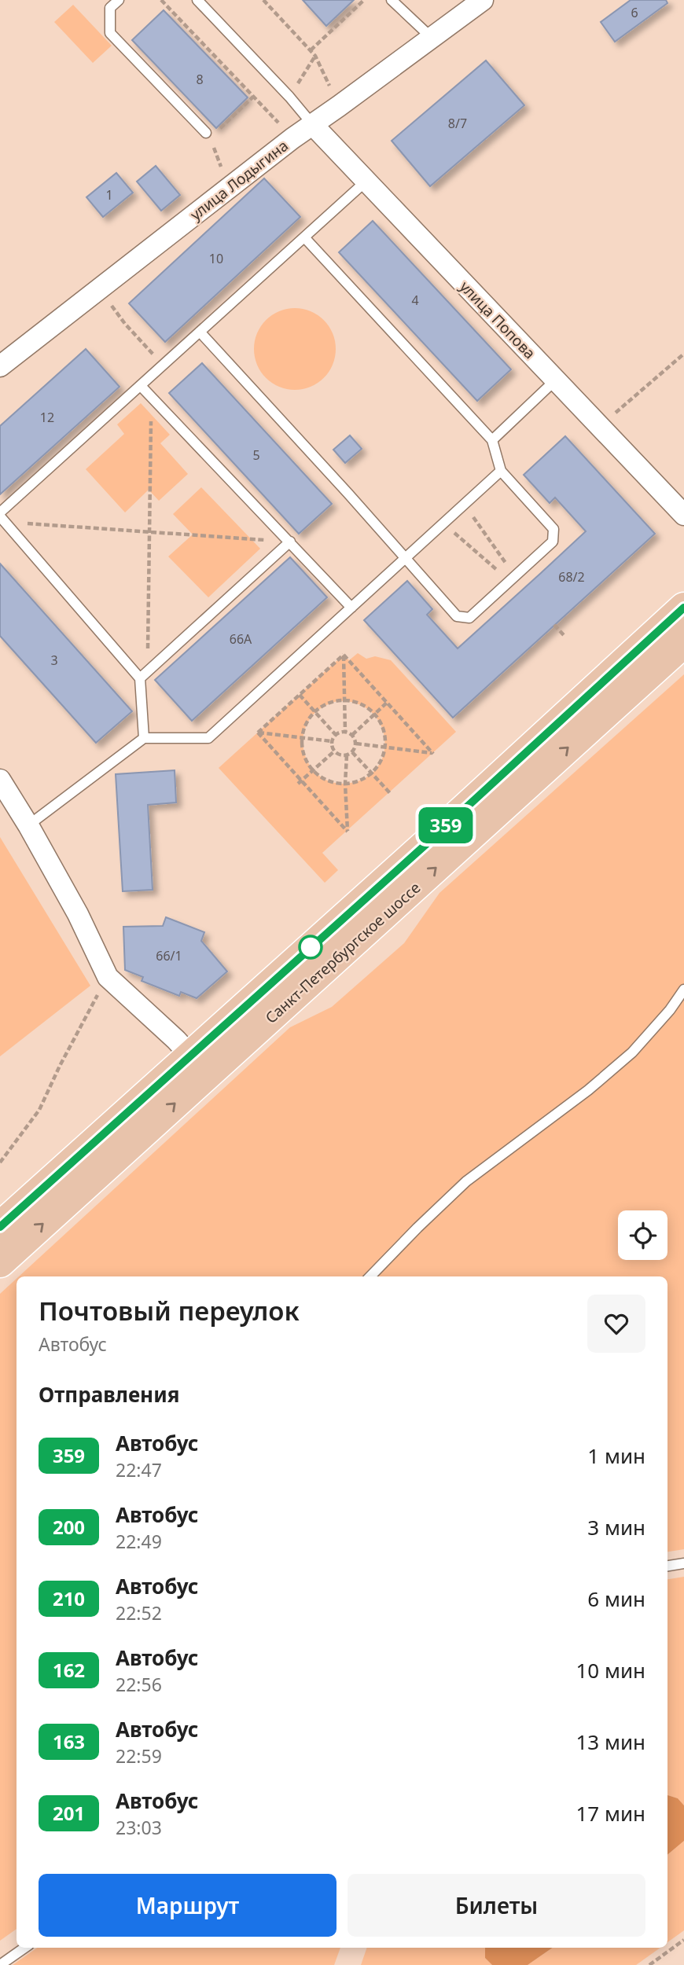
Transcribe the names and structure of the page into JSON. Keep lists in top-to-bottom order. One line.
{"streets":{"main road":["Санкт-Петербургское шоссе"],"street":["улица Лодыгина","улица Попова"]},"crossings":[["улица Лодыгина","улица Попова"]],"lines":["bus line 359"],"house_numbers":["6","8","8/7","1","10","4","12","5","68/2","66А","3","66/1"],"page":{"on_map":"359","heading":[["Почтовый переулок","Автобус"],"Отправления"],"list":[{"mark":"359","name":"Автобус","note":"22:47","value":"1 мин"},{"mark":"200","name":"Автобус","note":"22:49","value":"3 мин"},{"mark":"210","name":"Автобус","note":"22:52","value":"6 мин"},{"mark":"162","name":"Автобус","note":"22:56","value":"10 мин"},{"mark":"163","name":"Автобус","note":"22:59","value":"13 мин"},{"mark":"201","name":"Автобус","note":"23:03","value":"17 мин"}],"buttons":["Маршрут","Билеты"]}}
